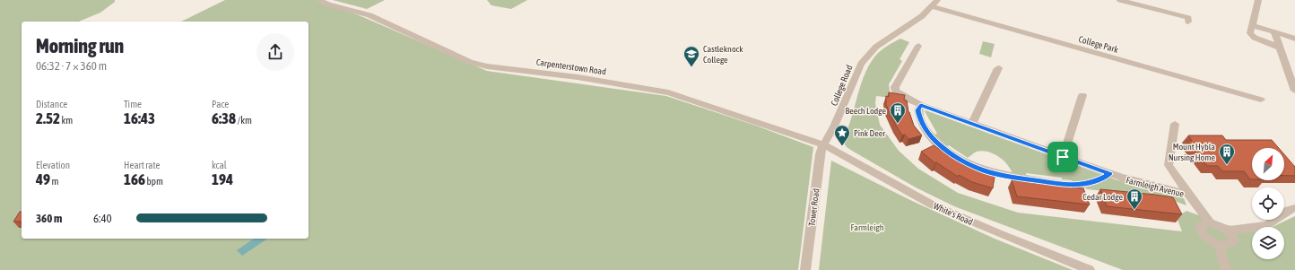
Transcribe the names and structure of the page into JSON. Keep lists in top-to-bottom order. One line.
{"streets":{"street":["College Park","Carpenterstown Road","College Road","Farmleigh Avenue","Tower Road","White's Road"]},"crossings":[["College Park","College Road"],["Carpenterstown Road","College Road"],["Carpenterstown Road","Tower Road"],["Carpenterstown Road","White's Road"],["College Road","Tower Road"],["College Road","White's Road"],["Tower Road","White's Road"]],"parks":["Farmleigh"],"places":{"school or university":["Castleknock College"],"building":["Beech Lodge","Mount Hybla Nursing Home","Cedar Lodge"],"place":["Pink Deer"]},"north":"top right","page":{"heading":["Morning run","06:32 · 7 × 360 m"],"stats":[["Distance","2.52 km"],["Time","16:43"],["Pace","6:38 /km"],["Elevation","49 m"],["Heart rate","166 bpm"],["kcal","194"]],"list":[{"name":"360 m","note":"6:40"}]}}
